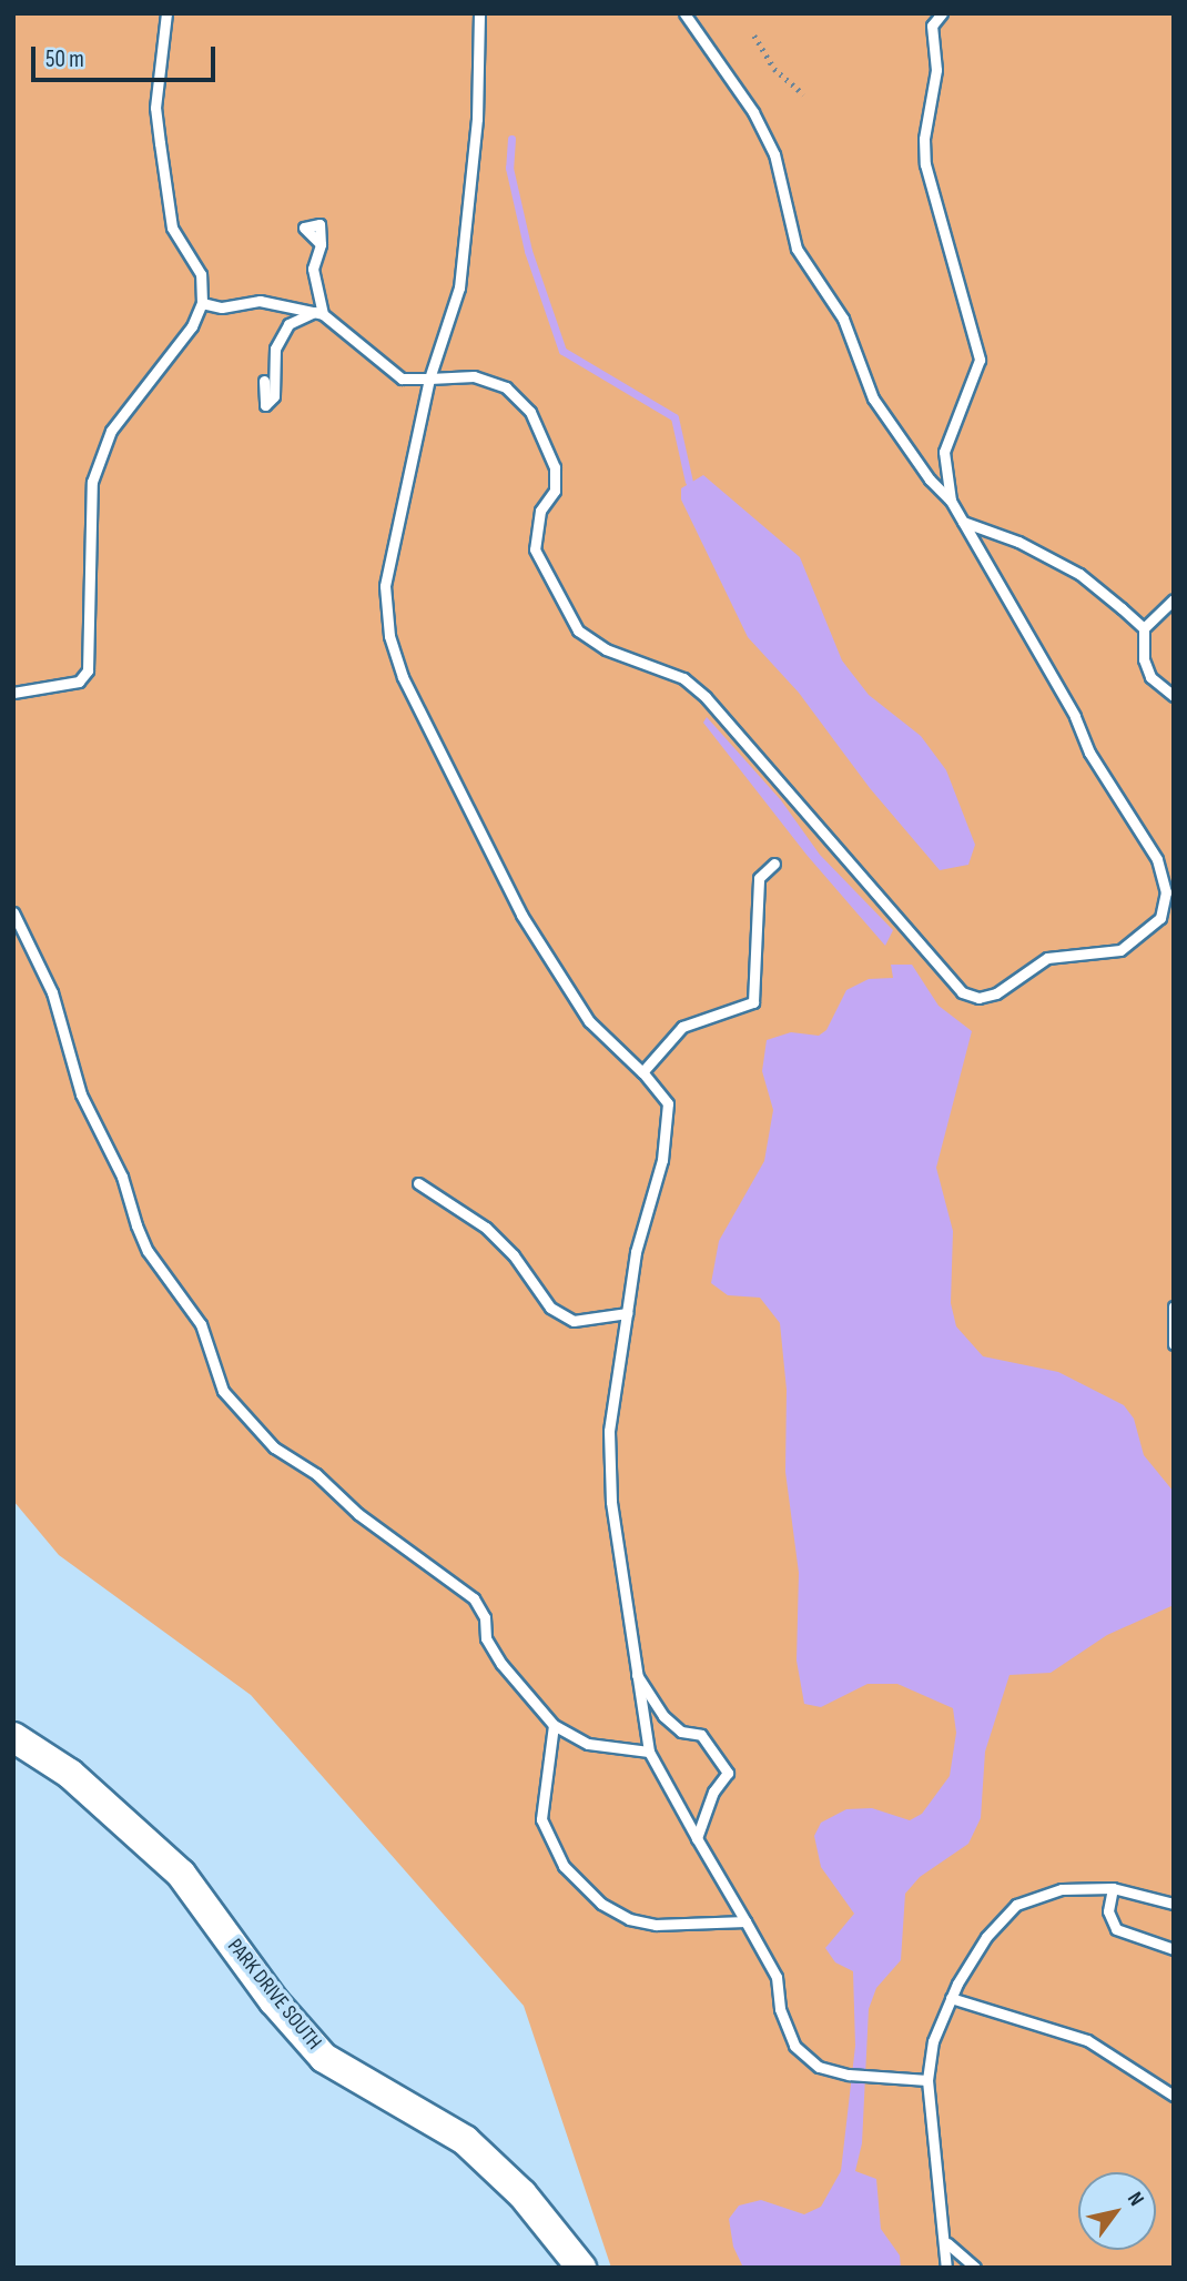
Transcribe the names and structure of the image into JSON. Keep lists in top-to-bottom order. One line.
{"streets":{"street":["PARK DRIVE SOUTH"]},"scale_bar":"50 m","north":"top right"}
